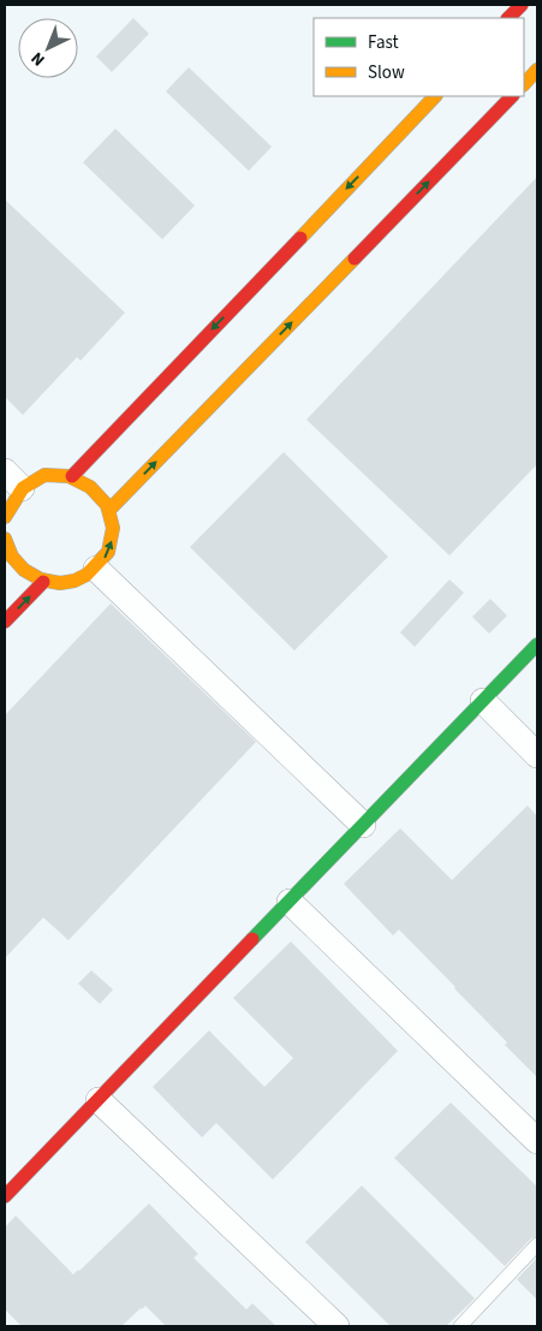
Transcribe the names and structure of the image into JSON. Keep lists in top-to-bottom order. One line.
{"legend":["Fast","Slow"],"north":"bottom left"}
